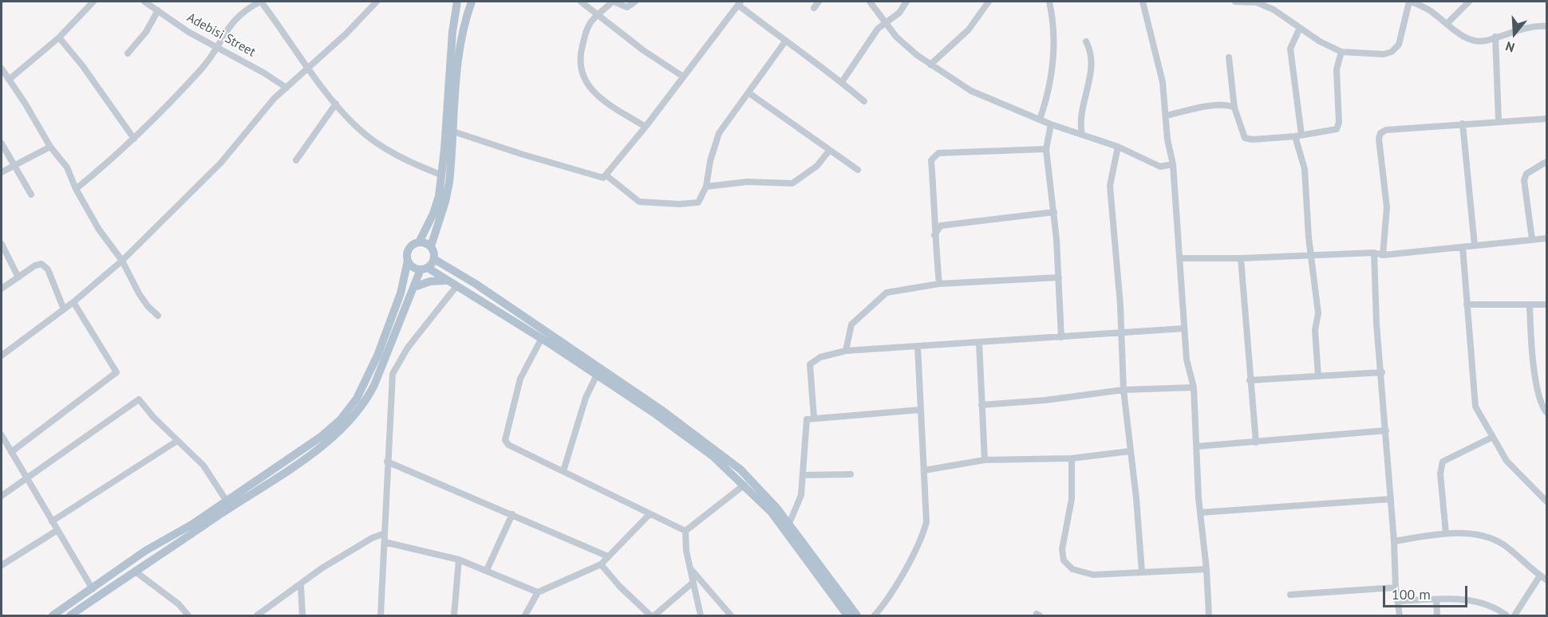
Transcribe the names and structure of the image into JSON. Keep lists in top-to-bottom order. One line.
{"streets":{"street":["Adebisi Street"]},"scale_bar":"100 m","north":"bottom"}
